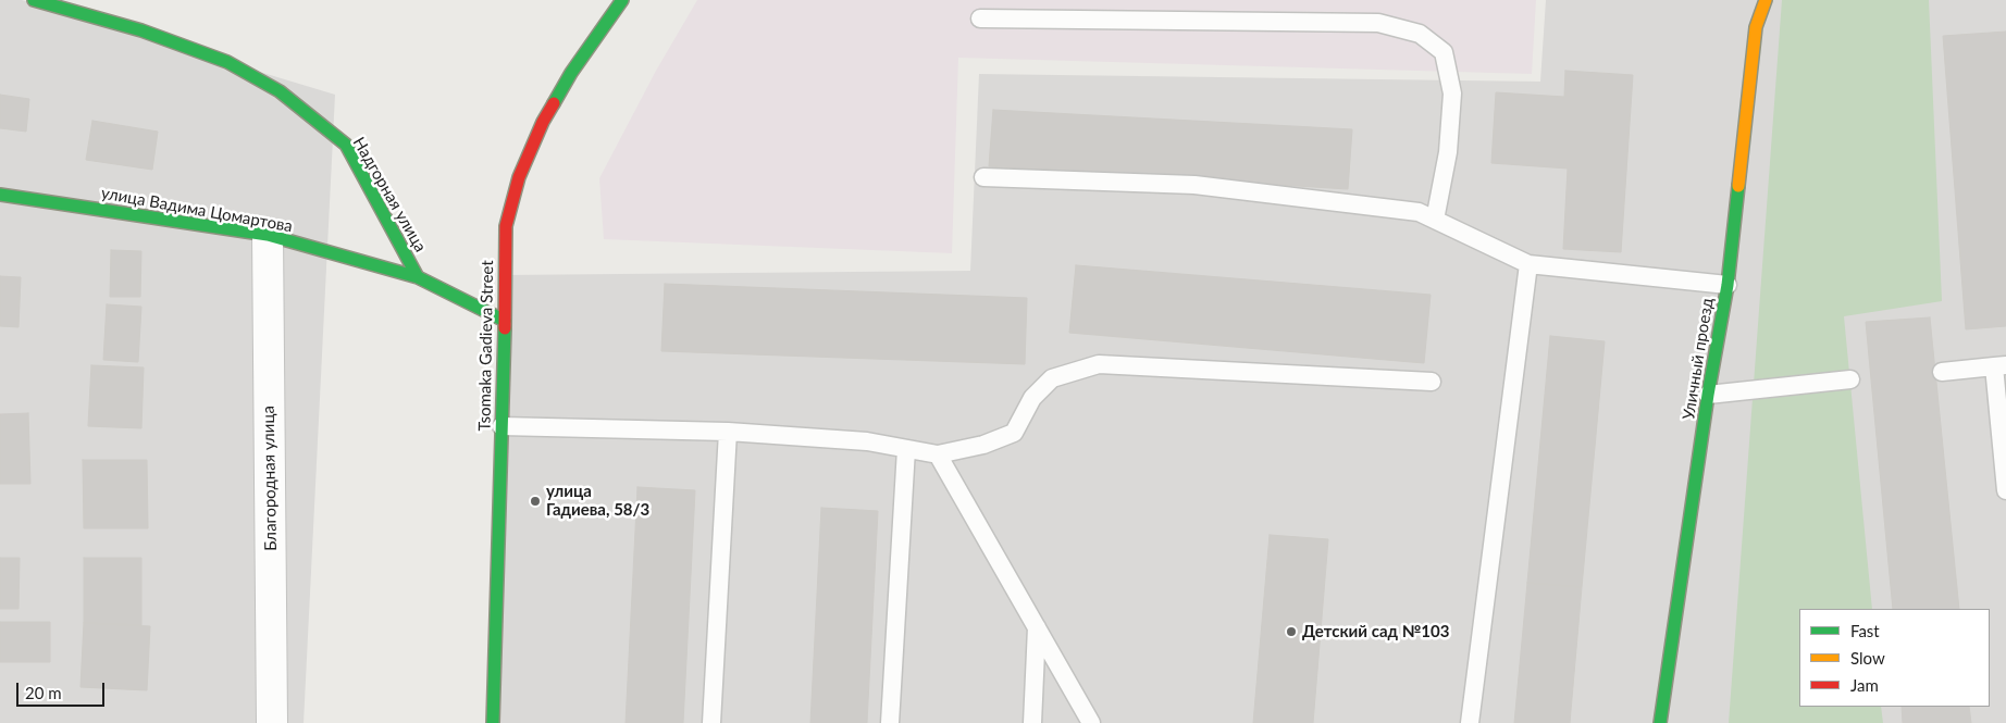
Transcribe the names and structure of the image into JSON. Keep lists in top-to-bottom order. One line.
{"streets":{"street":["Надгорная улица","улица Вадима Цомартова","Tsomaka Gadieva Street","Уличный проезд","Благородная улица"]},"crossings":[["Надгорная улица","улица Вадима Цомартова"],["улица Вадима Цомартова","Tsomaka Gadieva Street"],["улица Вадима Цомартова","Благородная улица"]],"places":["улица Гадиева, 58/3","Детский сад №103"],"legend":["Fast","Slow","Jam"],"scale_bar":"20 m"}
